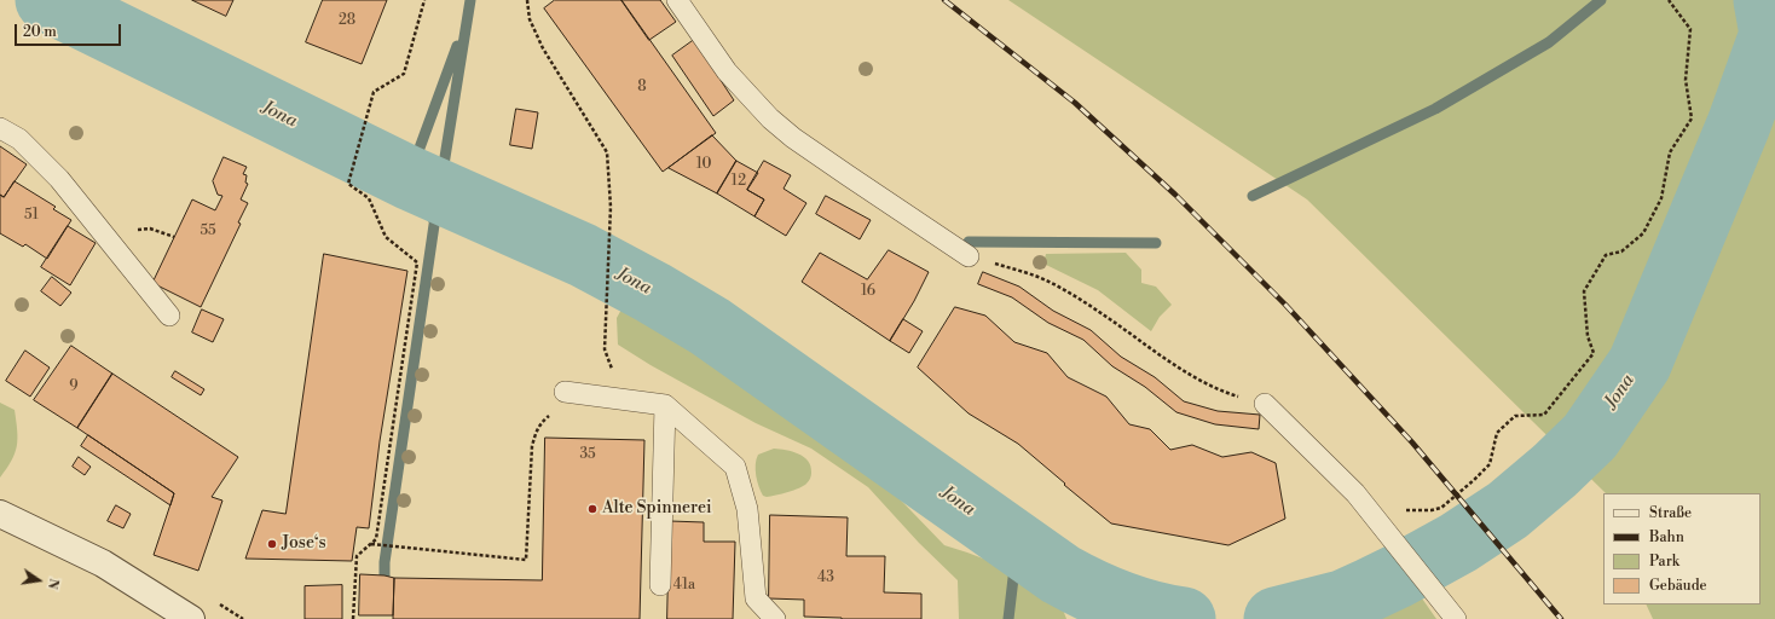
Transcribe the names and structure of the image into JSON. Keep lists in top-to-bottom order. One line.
{"water":["Jona"],"places":["Alte Spinnerei","Jose‘s"],"house_numbers":["28","8","10","12","51","55","16","9","35","43","41a"],"legend":["Straße","Bahn","Park","Gebäude"],"scale_bar":"20 m","north":"right"}
